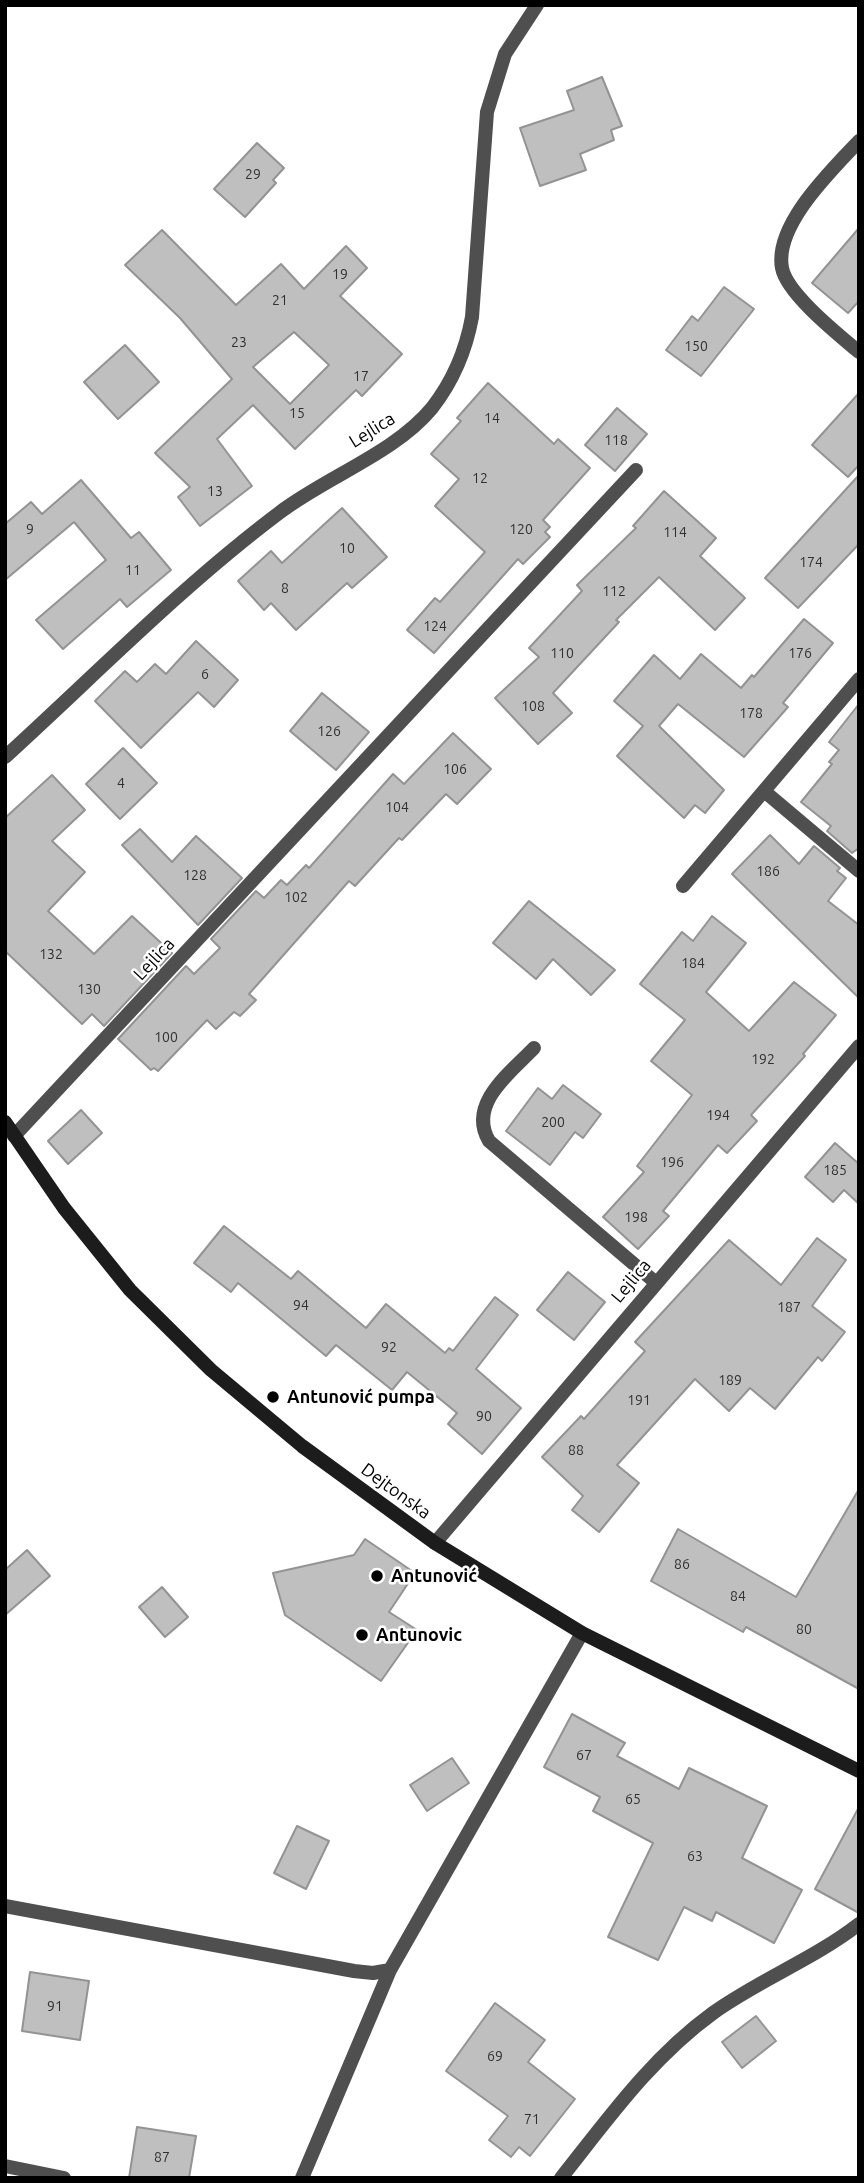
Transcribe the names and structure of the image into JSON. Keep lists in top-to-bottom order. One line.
{"streets":{"main road":["Dejtonska"],"street":["Lejlica"]},"crossings":[["Lejlica","Dejtonska"]],"places":["Antunović pumpa","Antunović","Antunovic"],"house_numbers":["29","19","21","23","150","17","15","14","118","12","13","9","120","114","10","174","11","8","112","124","110","176","6","108","178","126","106","4","104","186","128","102","132","184","130","100","192","194","200","196","185","198","94","187","92","189","191","90","88","86","84","80","67","65","63","91","69","71","87"]}
